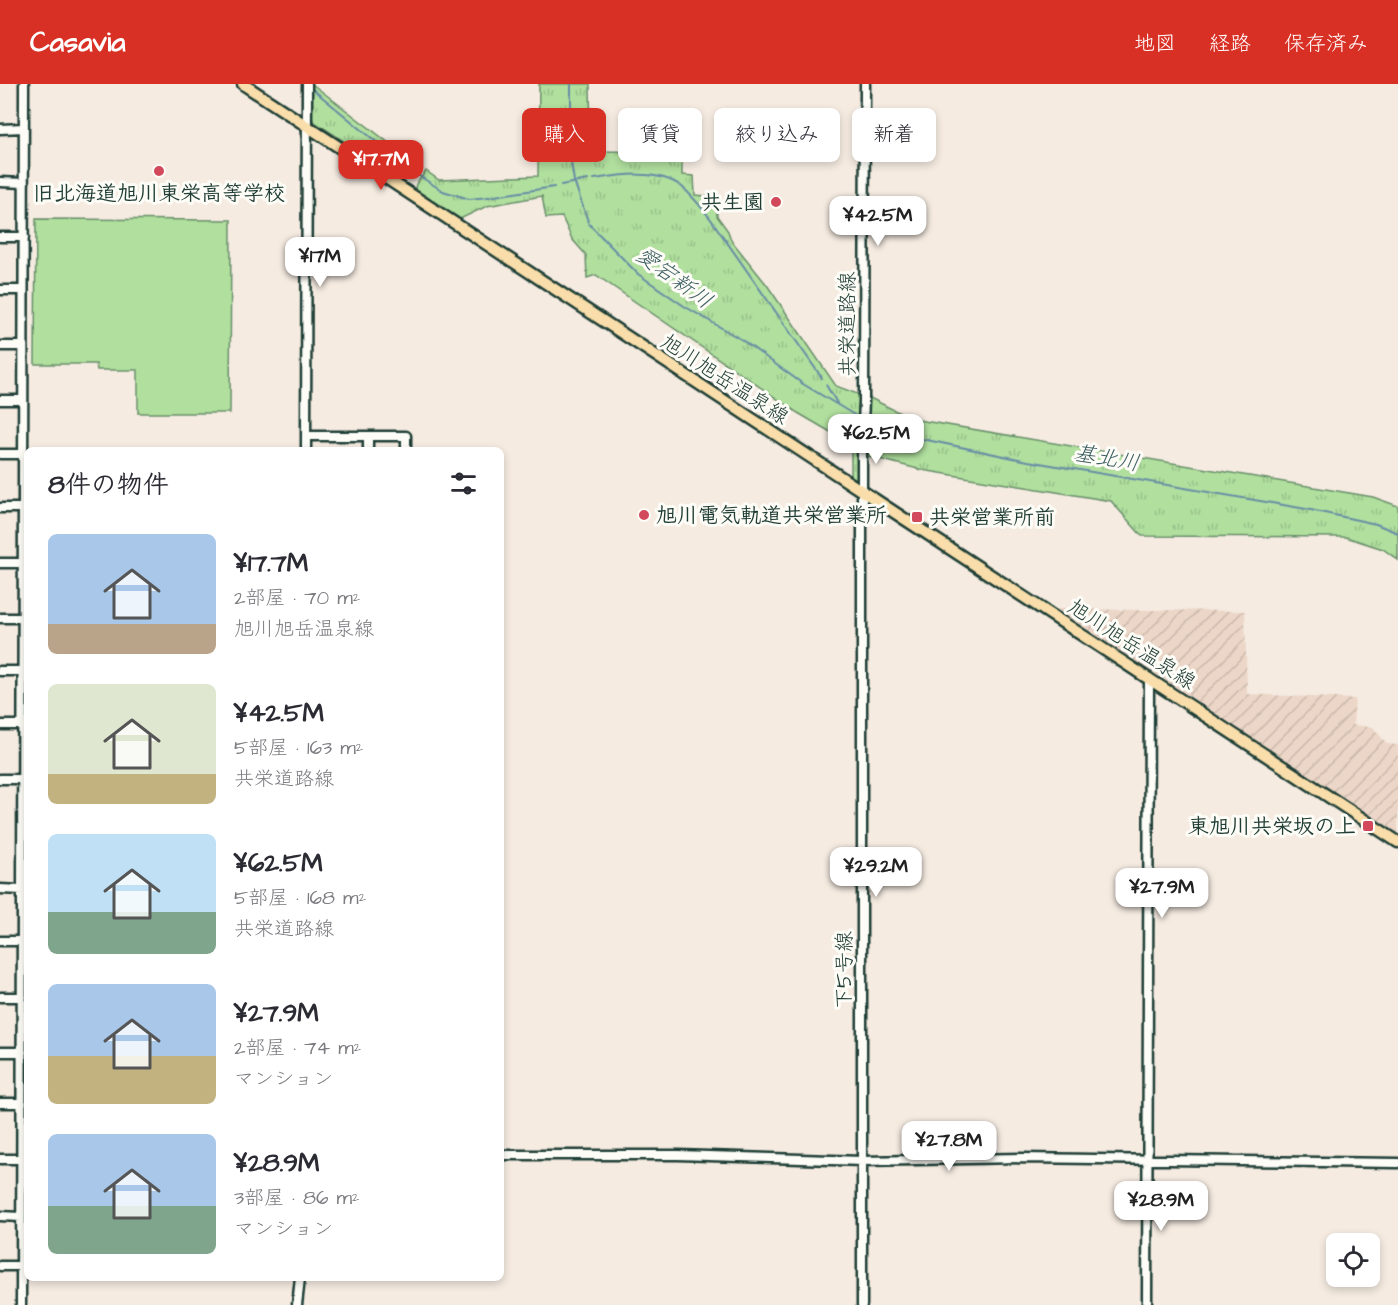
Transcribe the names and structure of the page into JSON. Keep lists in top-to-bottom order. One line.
{"streets":{"main road":["旭川旭岳温泉線"],"street":["共栄道路線","下5号線"]},"crossings":[["共栄道路線","旭川旭岳温泉線"],["共栄道路線","下5号線"],["旭川旭岳温泉線","下5号線"]],"water":["愛宕新川","基北川"],"places":{"other":["旧北海道旭川東栄高等学校","共生園","旭川電気軌道共栄営業所"],"transit":["共栄営業所前","東旭川共栄坂の上"]},"page":{"header":"Casavia","nav":["地図","経路","保存済み"],"chip":["購入","賃貸","絞り込み","新着"],"price":["¥17.7M","¥42.5M","¥17M","¥62.5M","¥29.2M","¥27.9M","¥27.8M","¥28.9M"],"heading":"8件の物件","list":[{"name":"¥17.7M","note":"2部屋 · 70 m² · 旭川旭岳温泉線"},{"name":"¥42.5M","note":"5部屋 · 163 m² · 共栄道路線"},{"name":"¥62.5M","note":"5部屋 · 168 m² · 共栄道路線"},{"name":"¥27.9M","note":"2部屋 · 74 m² · マンション"},{"name":"¥28.9M","note":"3部屋 · 86 m² · マンション"}]}}
